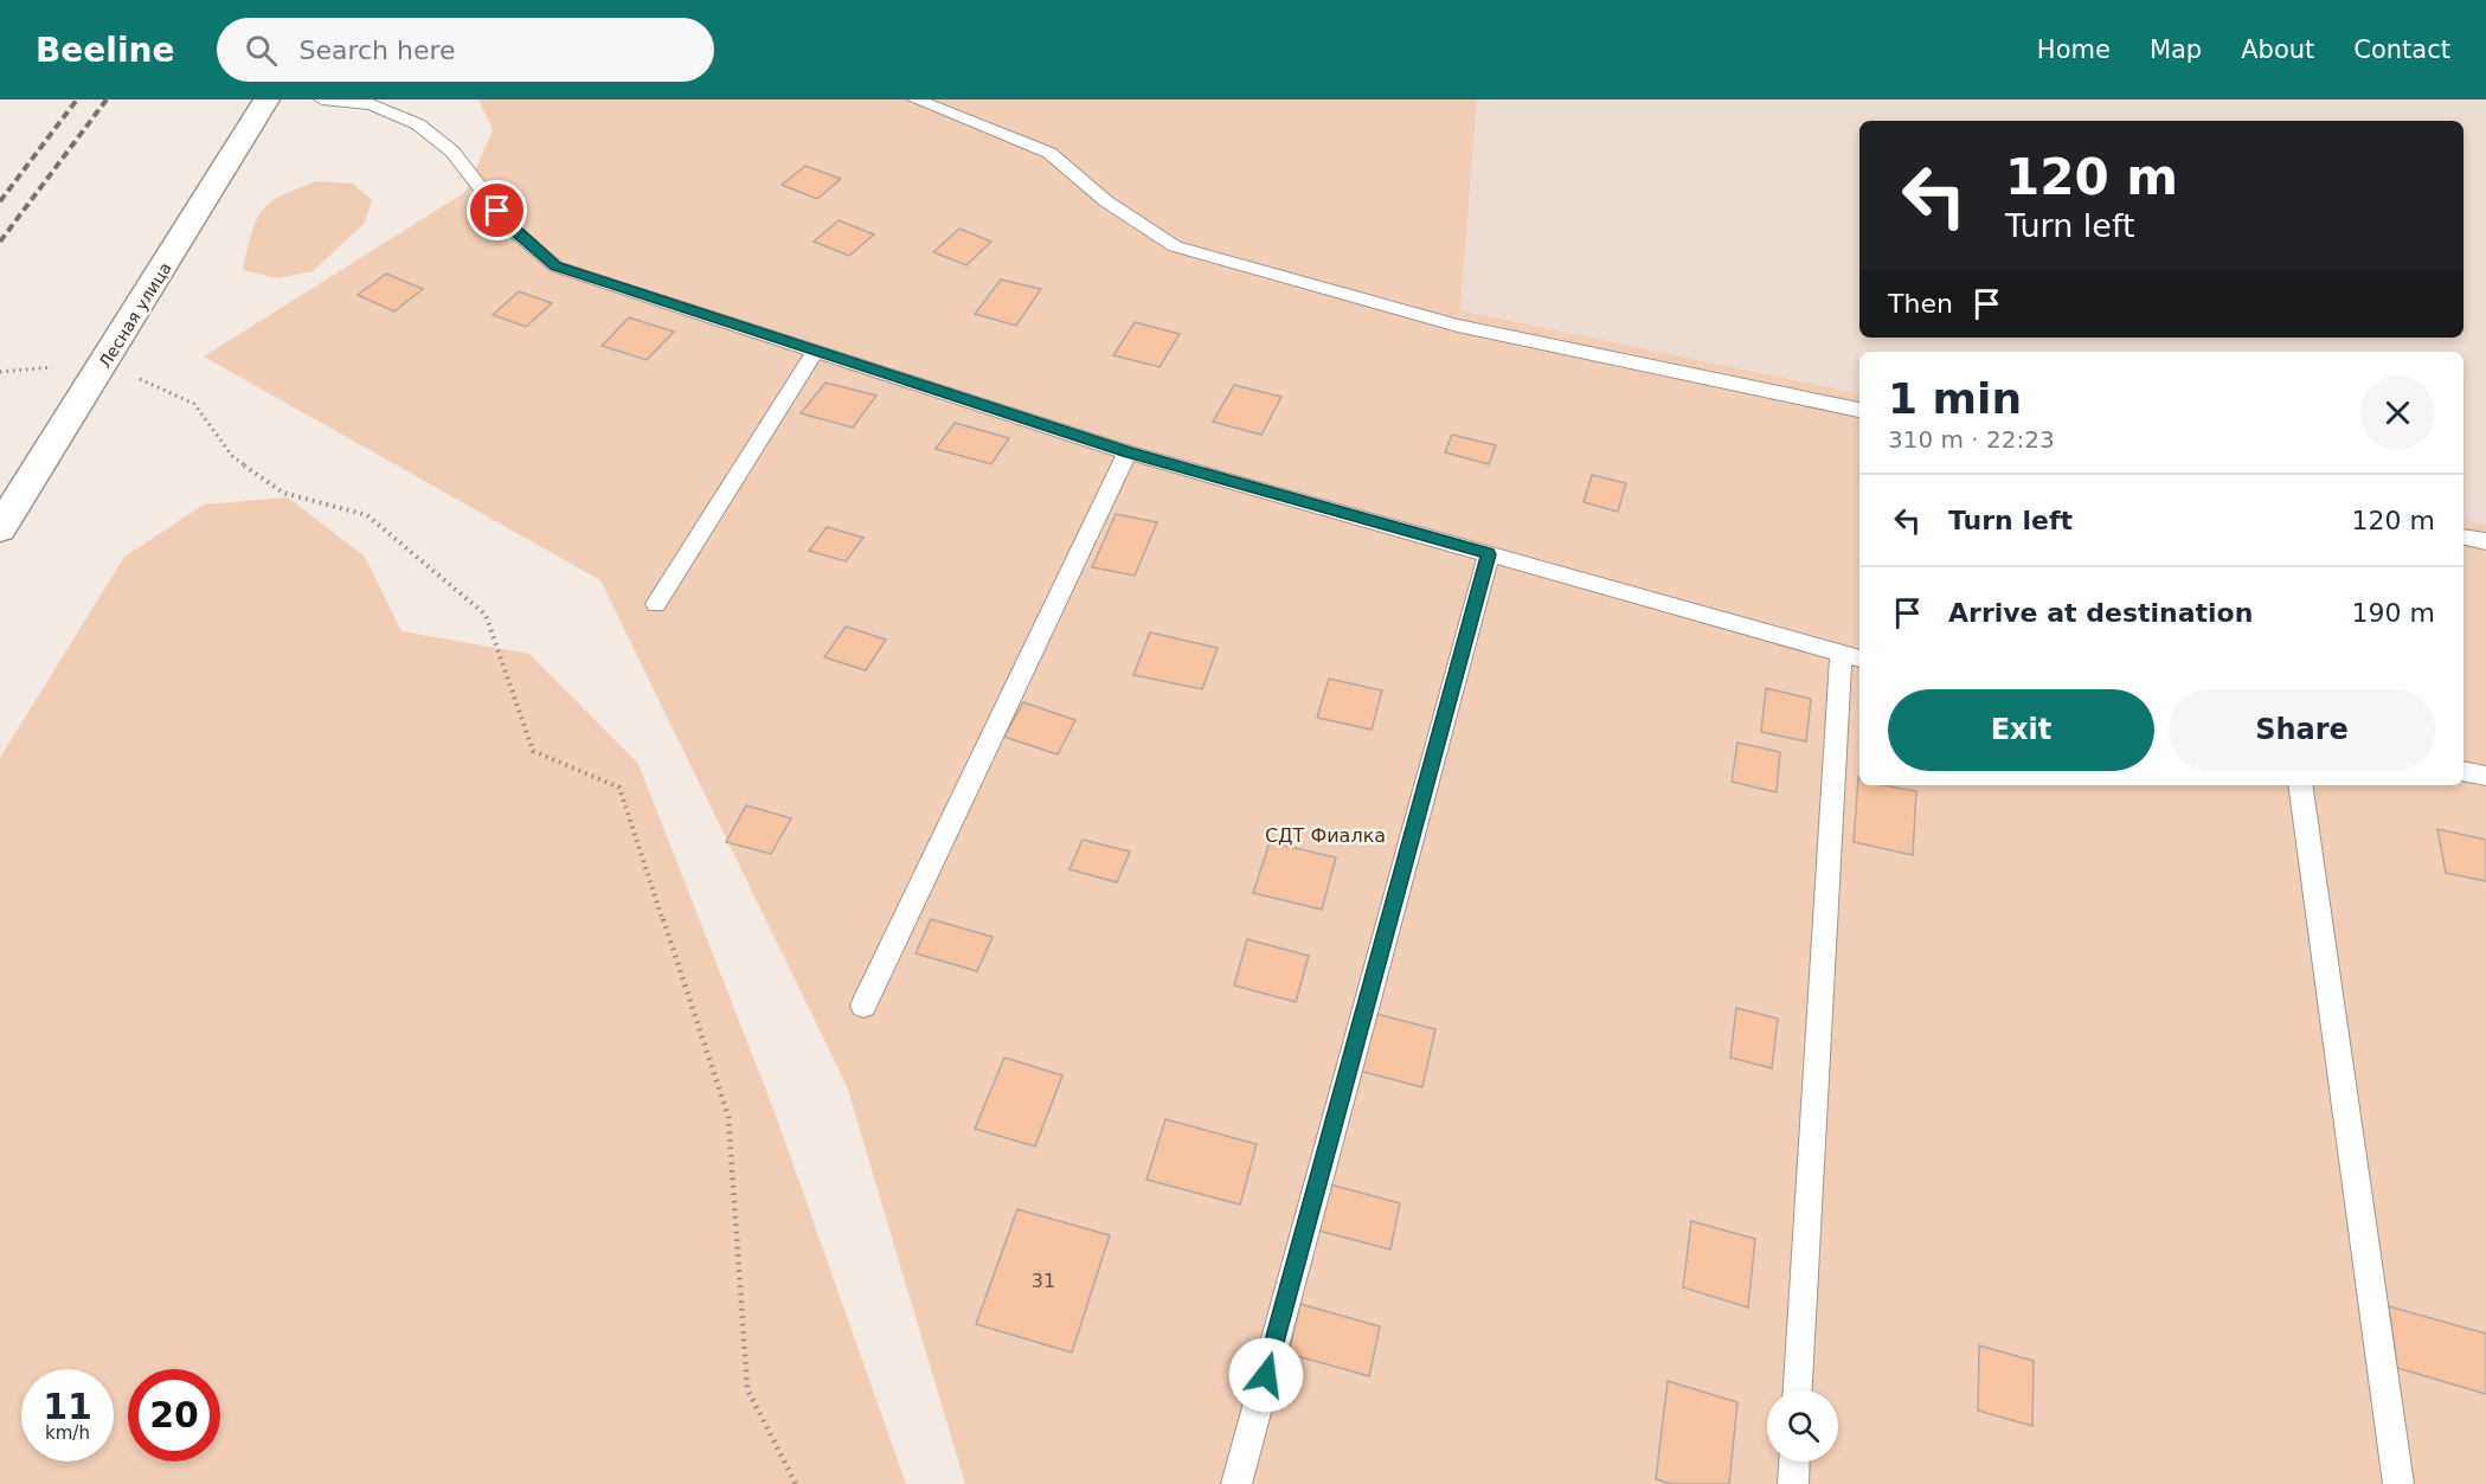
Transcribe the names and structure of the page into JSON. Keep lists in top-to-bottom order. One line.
{"streets":{"street":["Лесная улица"]},"parks":["СДТ Фиалка"],"house_numbers":["31"],"page":{"header":"Beeline","search":"Search here","nav":["Home","Map","About","Contact"],"turn":["120 m","Turn left"],"then":"Then","heading":["1 min","310 m · 22:23"],"list":[{"name":"Turn left","value":"120 m"},{"name":"Arrive at destination","value":"190 m"}],"buttons":["Exit","Share"],"speed":"11 km/h","limit":"20"}}
